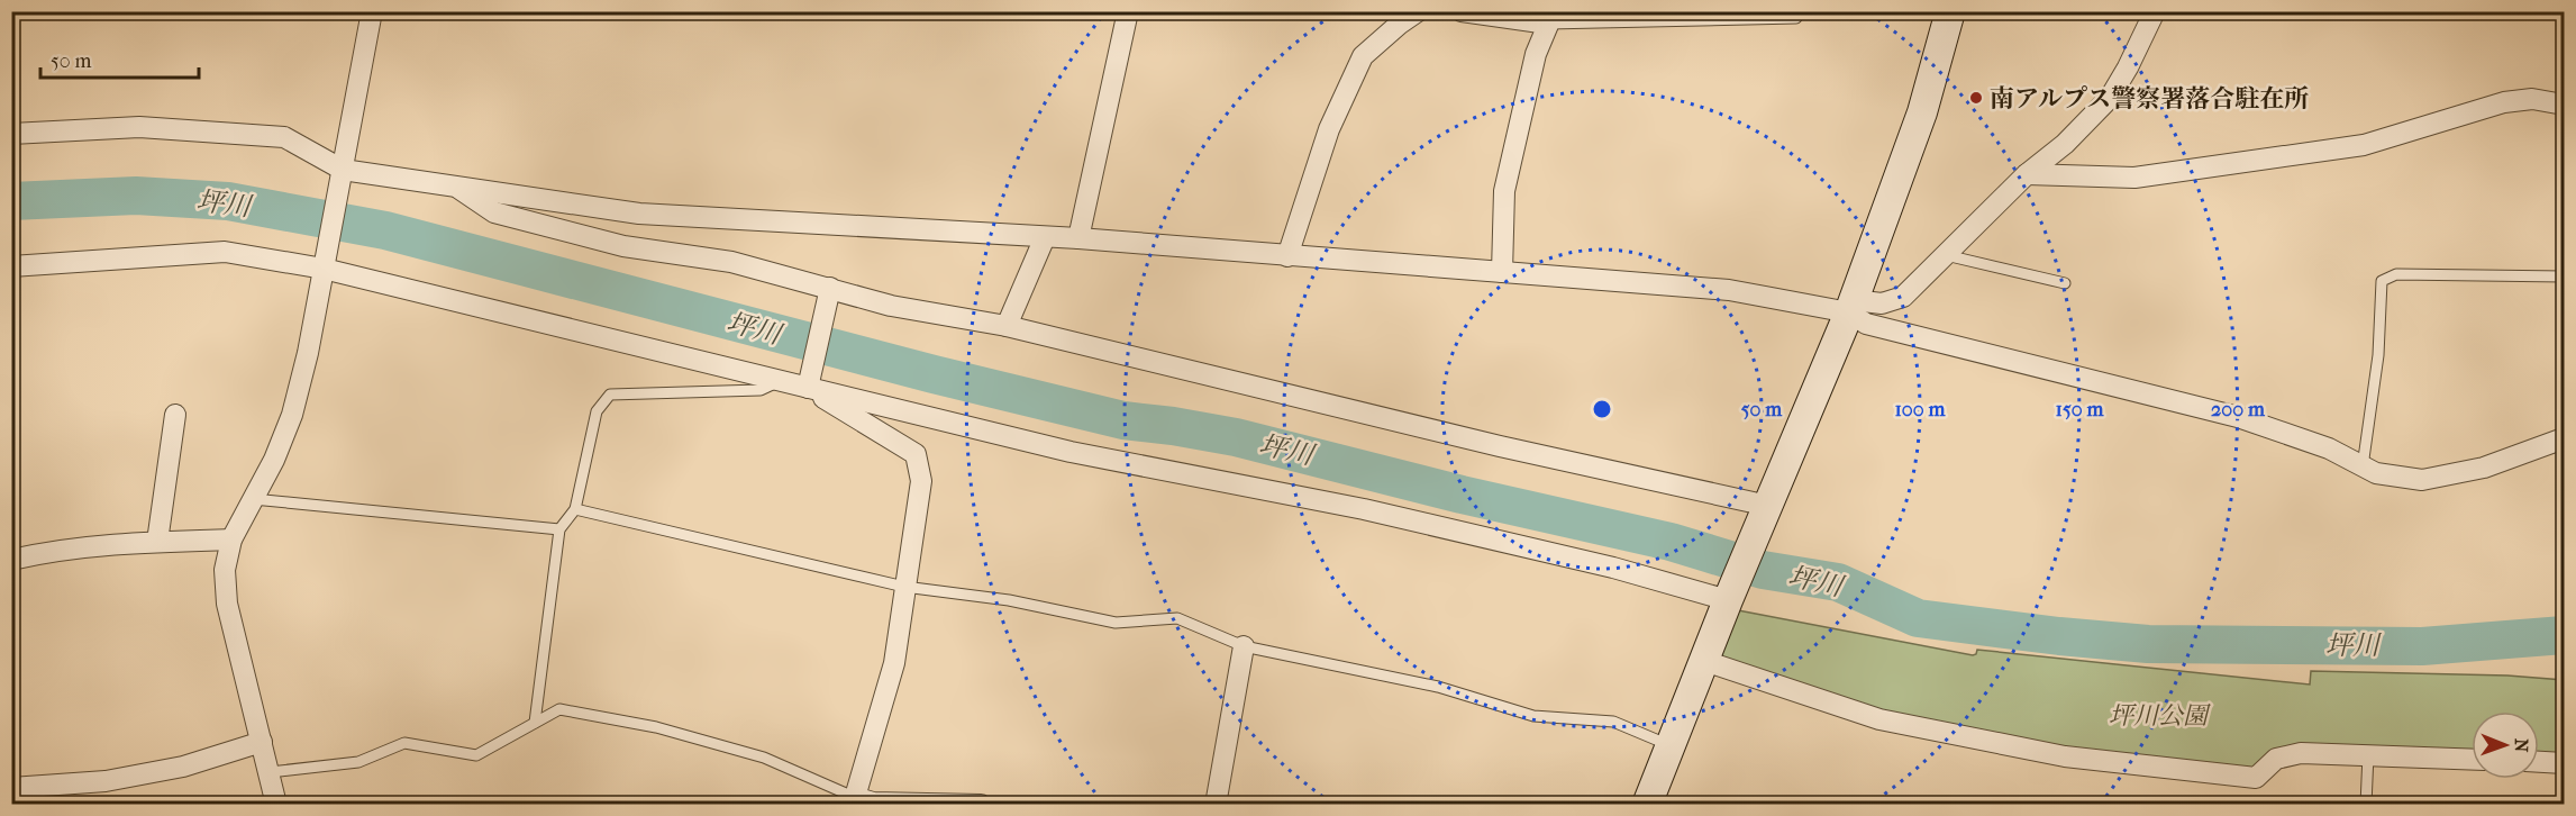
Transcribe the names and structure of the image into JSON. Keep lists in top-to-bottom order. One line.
{"water":["坪川"],"parks":["坪川公園"],"places":["南アルプス警察署落合駐在所"],"scale_bar":"50 m","north":"right","rings":["50 m","100 m","150 m","200 m"]}
